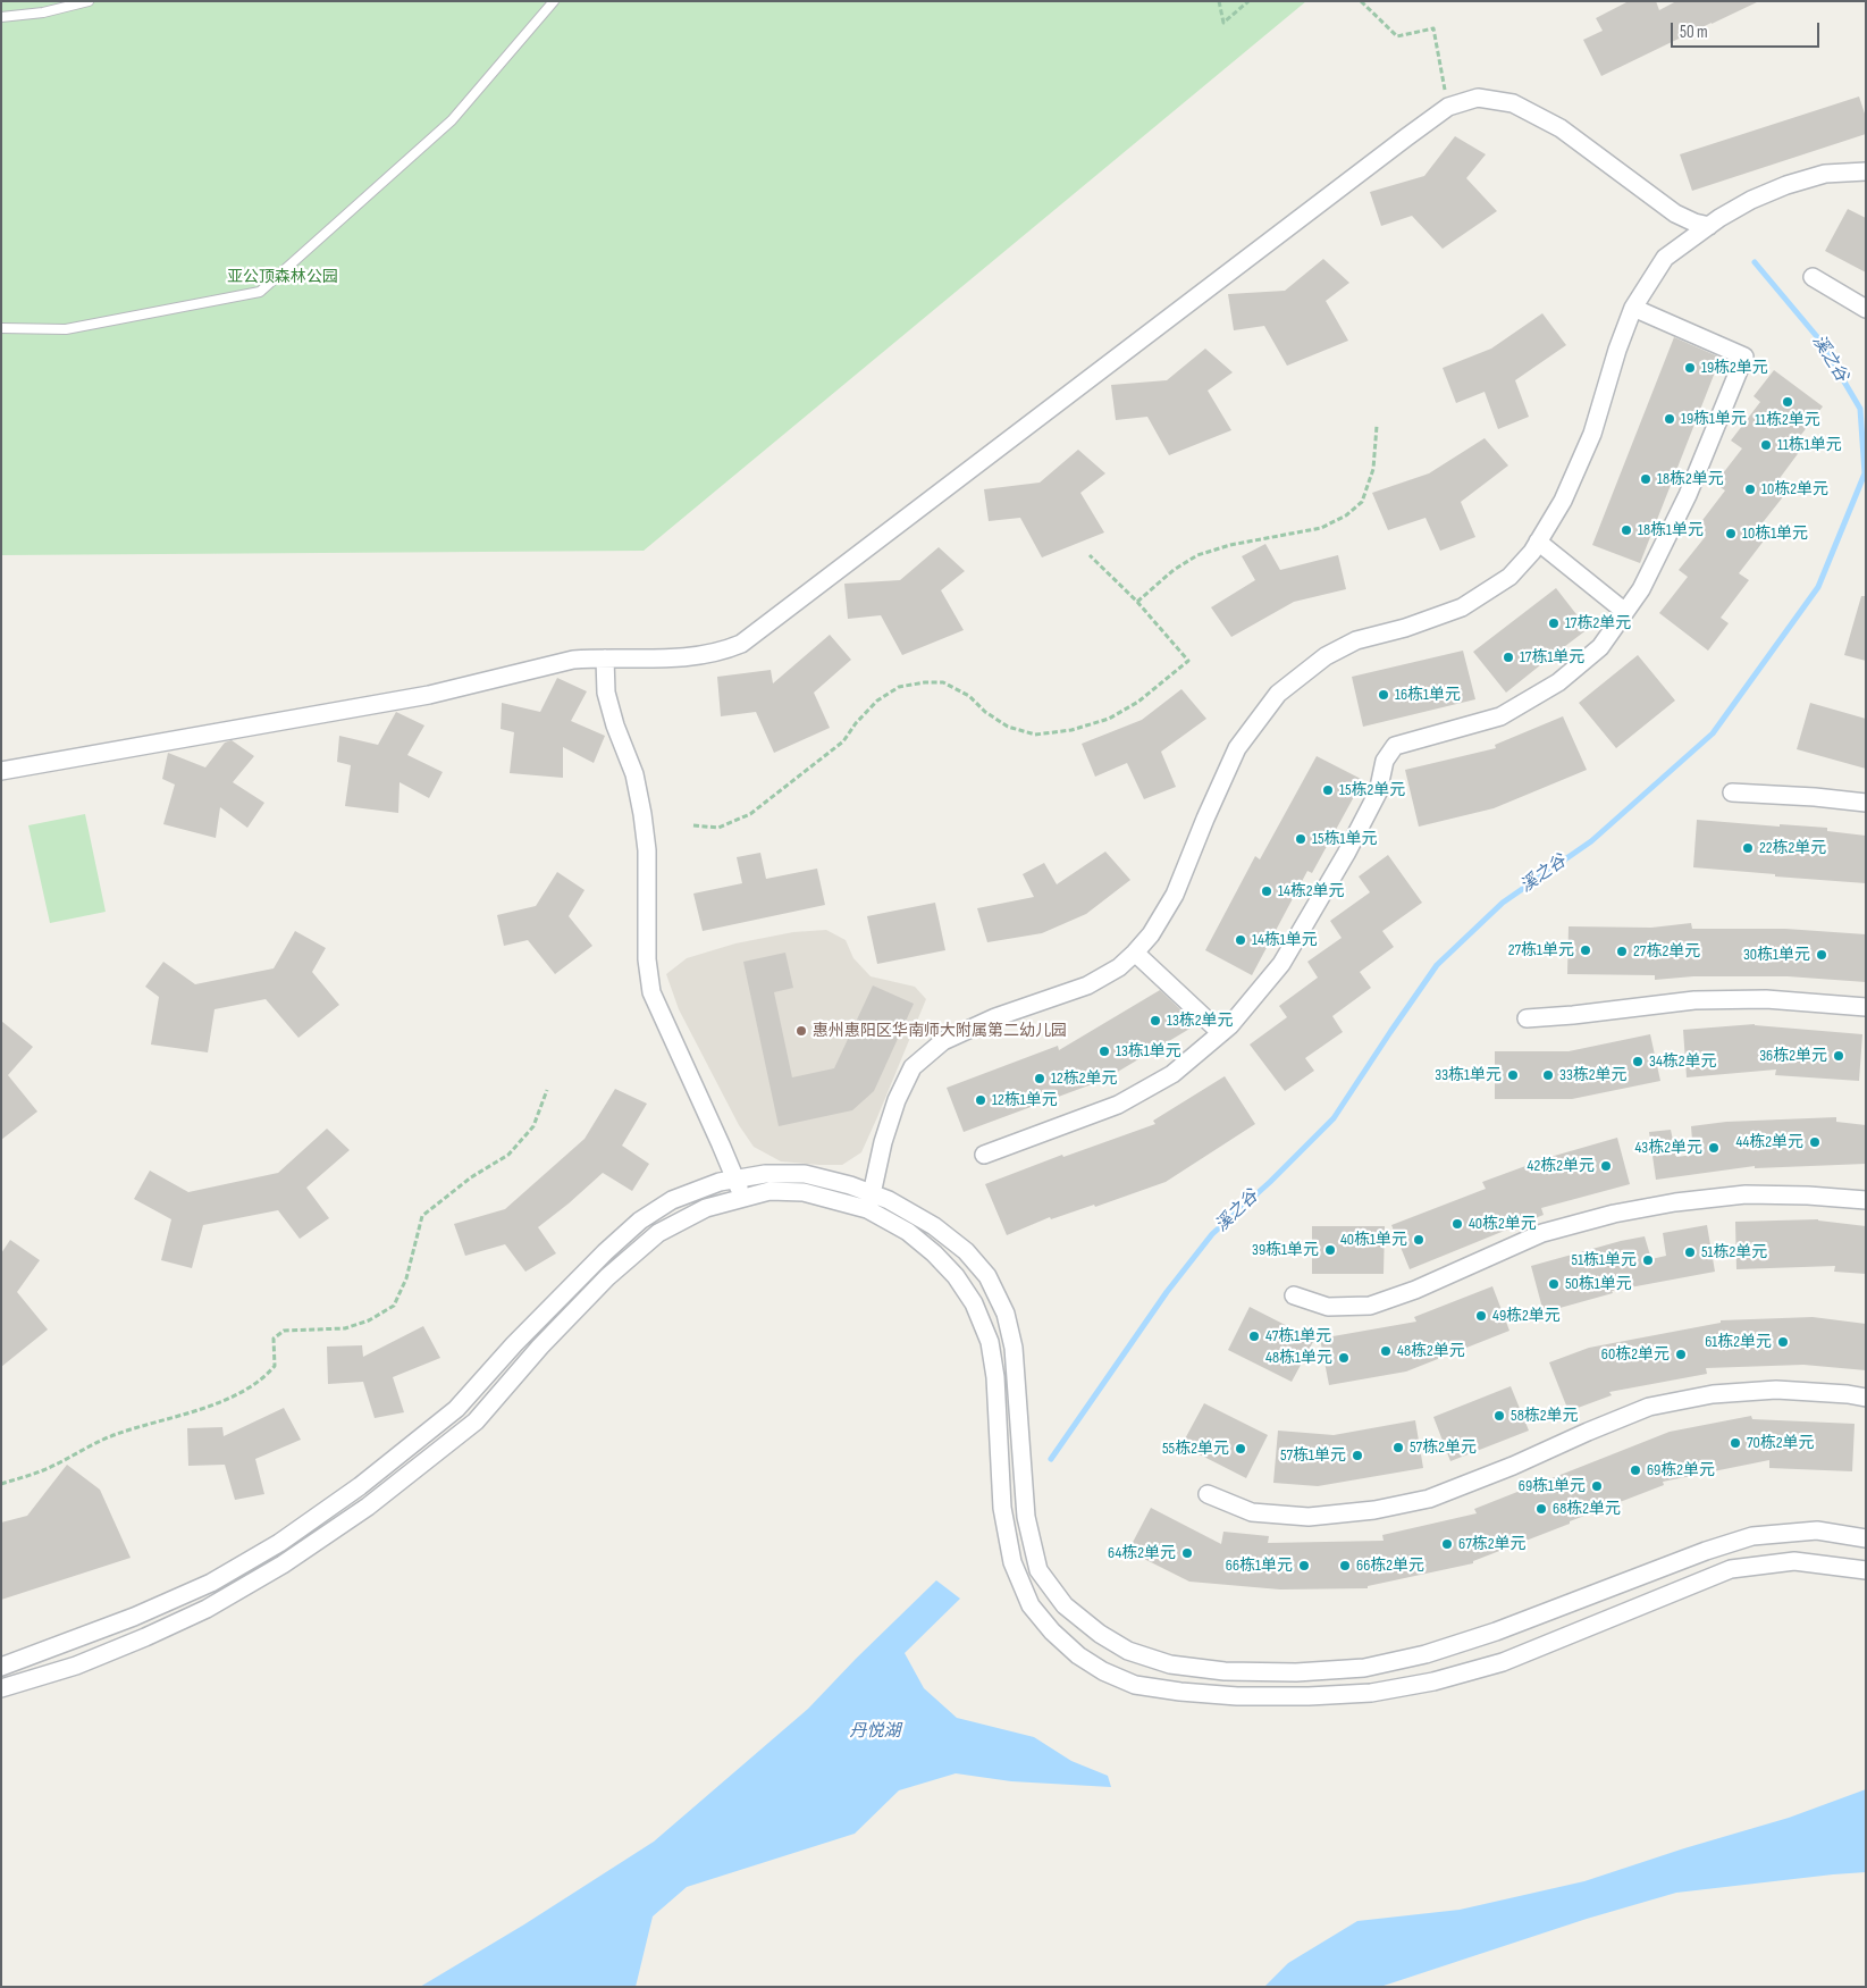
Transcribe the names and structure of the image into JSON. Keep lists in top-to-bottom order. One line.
{"water":["溪之谷","丹悦湖"],"parks":["亚公顶森林公园"],"places":["19栋2单元","11栋2单元","19栋1单元","11栋1单元","18栋2单元","10栋2单元","18栋1单元","10栋1单元","17栋2单元","17栋1单元","16栋1单元","15栋2单元","15栋1单元","22栋2单元","14栋2单元","14栋1单元","27栋1单元","27栋2单元","30栋1单元","13栋2单元","惠州惠阳区华南师大附属第二幼儿园","13栋1单元","36栋2单元","34栋2单元","33栋1单元","33栋2单元","12栋2单元","12栋1单元","44栋2单元","43栋2单元","42栋2单元","40栋2单元","40栋1单元","39栋1单元","51栋2单元","51栋1单元","50栋1单元","49栋2单元","47栋1单元","61栋2单元","48栋2单元","60栋2单元","48栋1单元","58栋2单元","70栋2单元","57栋2单元","55栋2单元","57栋1单元","69栋2单元","69栋1单元","68栋2单元","67栋2单元","64栋2单元","66栋1单元","66栋2单元"],"scale_bar":"50 m"}
